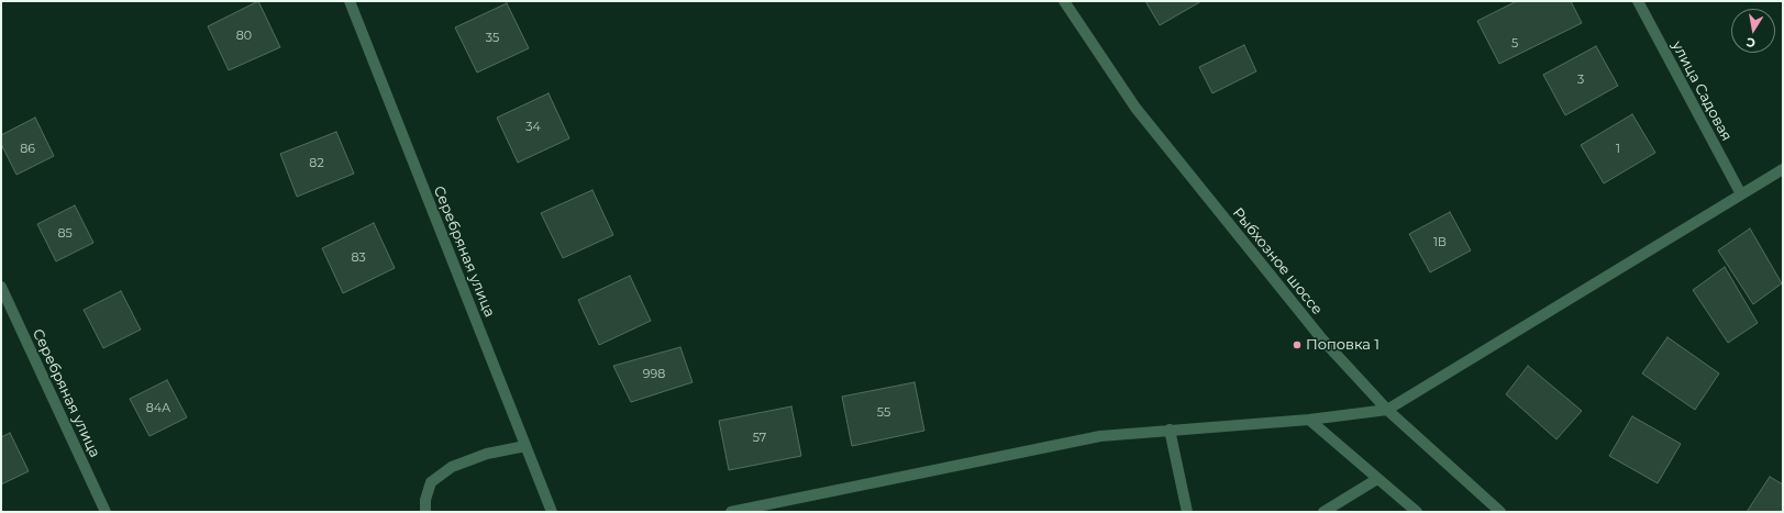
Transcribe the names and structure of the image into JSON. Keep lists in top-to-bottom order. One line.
{"streets":{"street":["улица Садовая","Серебряная улица","Рыбхозное шоссе"]},"places":["Поповка 1"],"house_numbers":["80","35","5","3","34","86","1","82","85","1В","83","998","84А","55","57"],"north":"bottom"}
